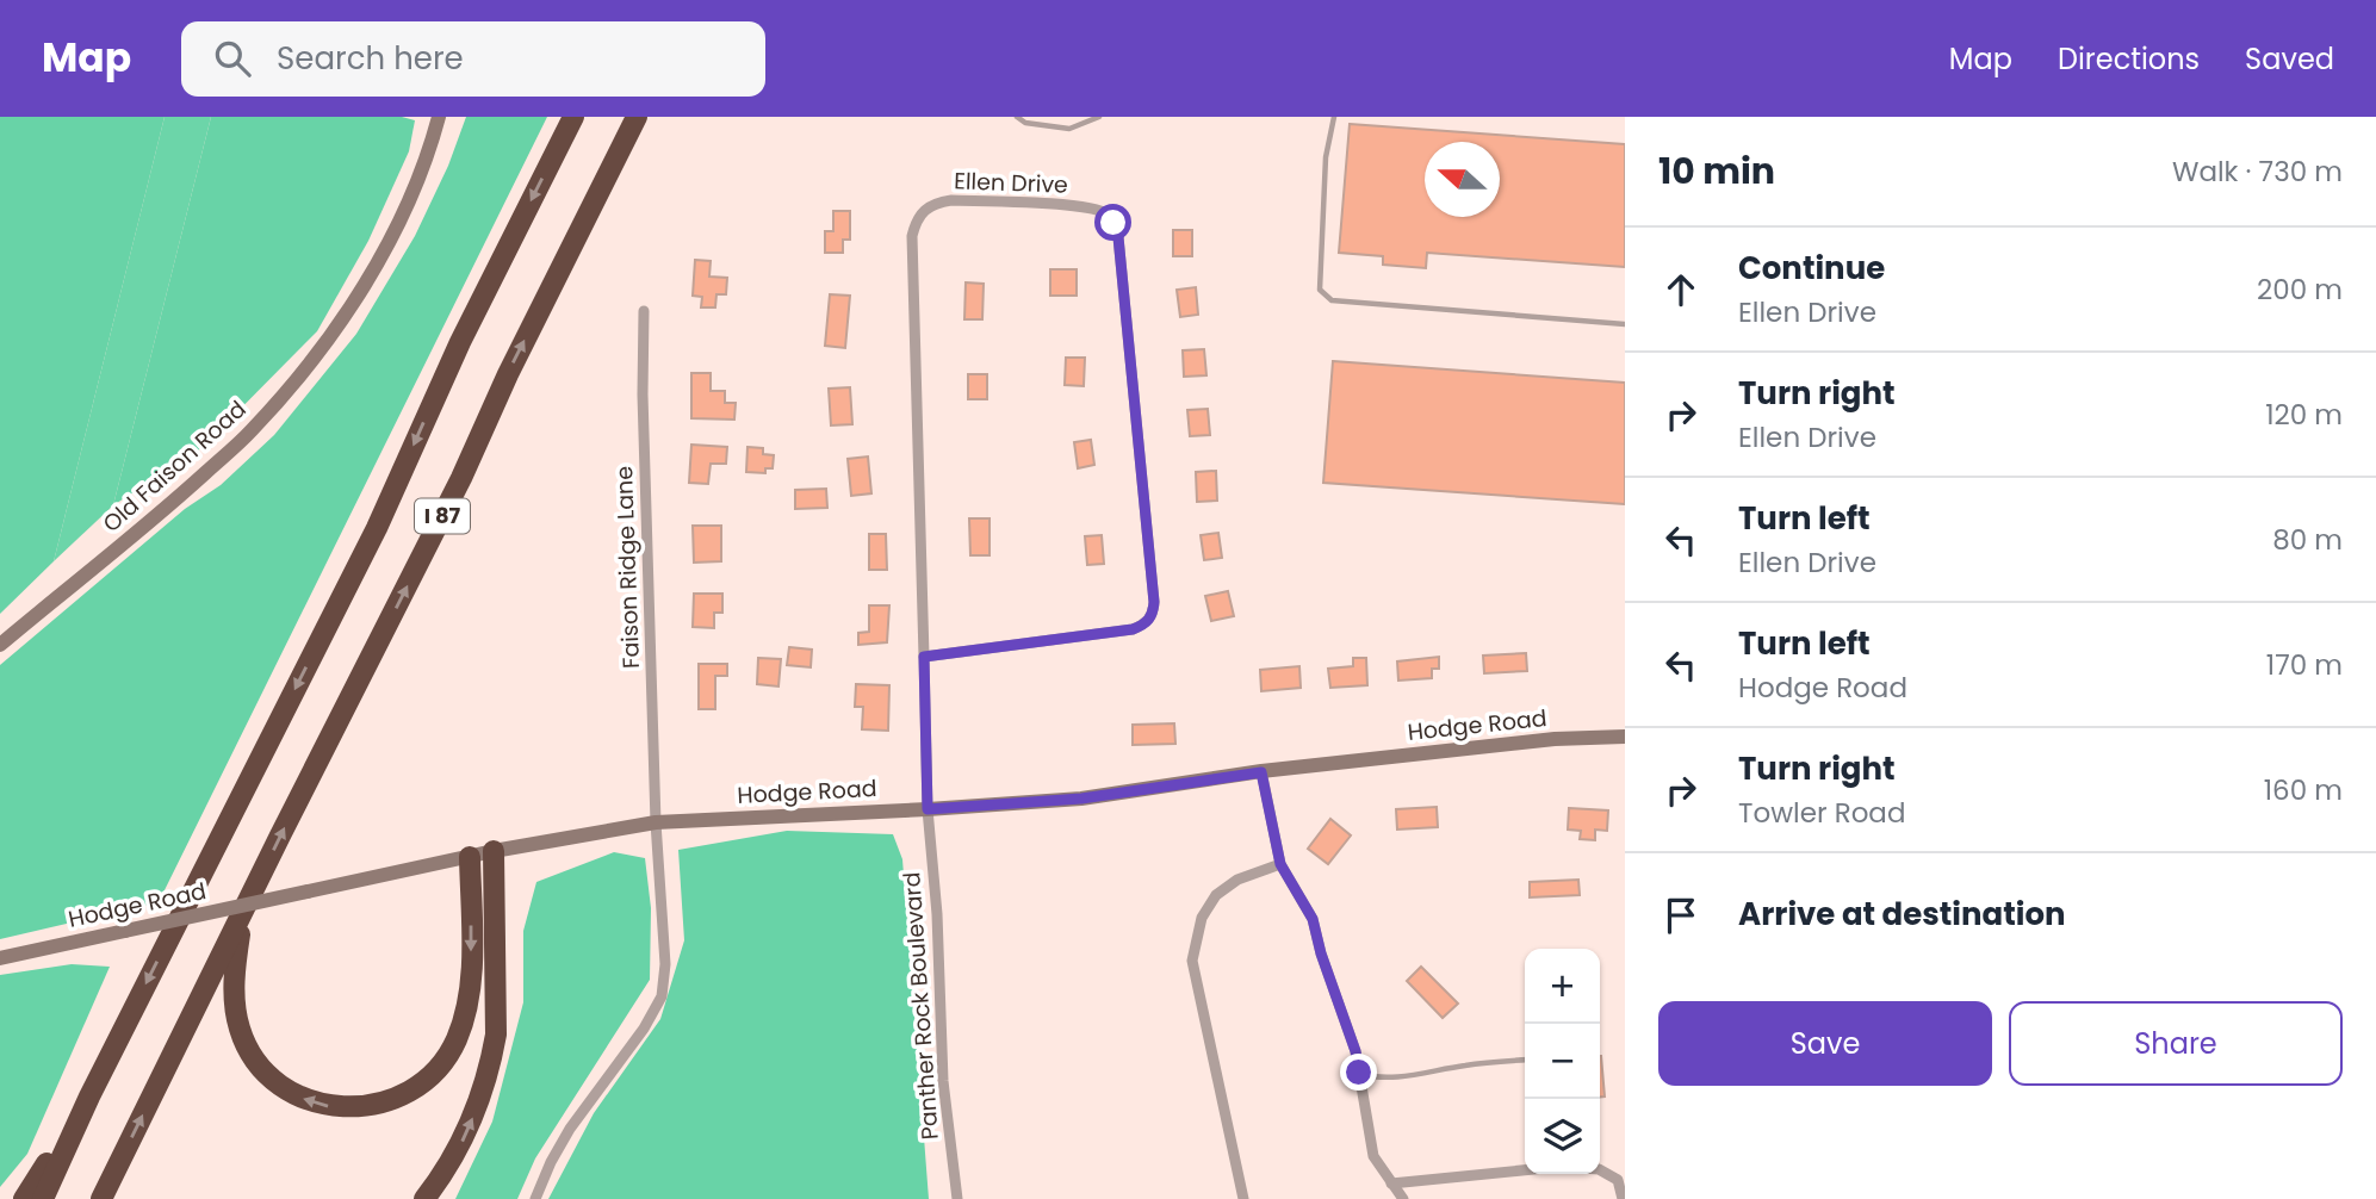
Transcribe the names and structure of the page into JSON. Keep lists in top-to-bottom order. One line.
{"streets":{"highway":["I 87"],"main road":["Old Faison Road","Hodge Road"],"street":["Ellen Drive","Faison Ridge Lane","Panther Rock Boulevard"]},"crossings":[["Ellen Drive","Hodge Road"],["Ellen Drive","Panther Rock Boulevard"],["Faison Ridge Lane","Hodge Road"],["Hodge Road","Panther Rock Boulevard"]],"north":"left","page":{"header":"Map","search":"Search here","nav":["Map","Directions","Saved"],"heading":["10 min","Walk · 730 m"],"list":[["Continue","Ellen Drive","200 m"],["Turn right","Ellen Drive","120 m"],["Turn left","Ellen Drive","80 m"],["Turn left","Hodge Road","170 m"],["Turn right","Towler Road","160 m"],"Arrive at destination"],"map_buttons":["+","−"],"buttons":["Save","Share"]}}
